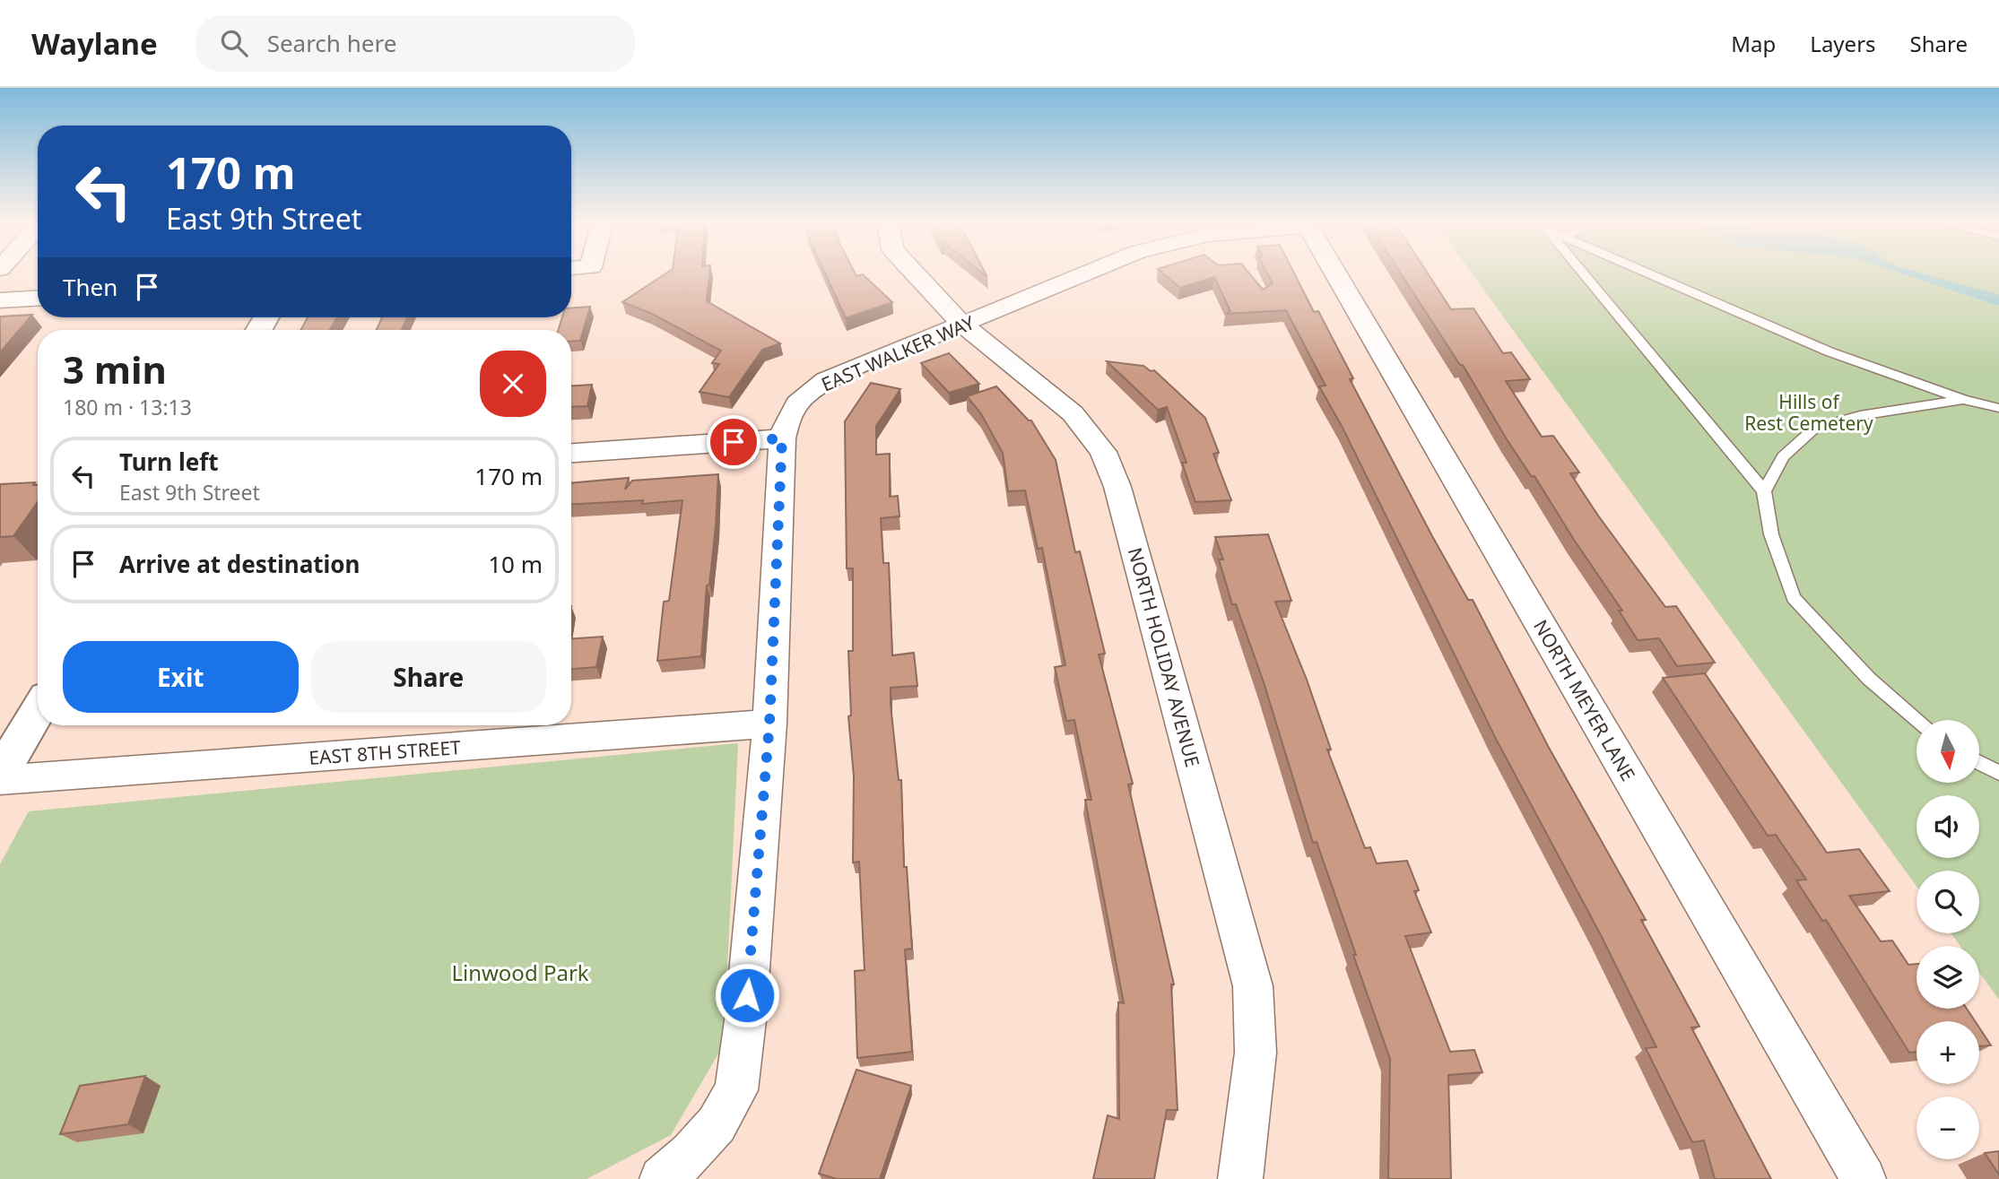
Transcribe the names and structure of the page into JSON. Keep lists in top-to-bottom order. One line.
{"streets":{"street":["EAST WALKER WAY","NORTH HOLIDAY AVENUE","NORTH MEYER LANE","EAST 8TH STREET"]},"crossings":[["EAST WALKER WAY","NORTH HOLIDAY AVENUE"],["EAST WALKER WAY","EAST 8TH STREET"]],"parks":["Hills of Rest Cemetery","Linwood Park"],"north":"bottom","page":{"header":"Waylane","search":"Search here","nav":["Map","Layers","Share"],"turn":["170 m","East 9th Street"],"then":"Then","heading":["3 min","180 m · 13:13"],"list":[{"name":"Turn left","note":"East 9th Street","value":"170 m"},{"name":"Arrive at destination","value":"10 m"}],"buttons":["Exit","Share"],"map_buttons":["+","−"]}}
